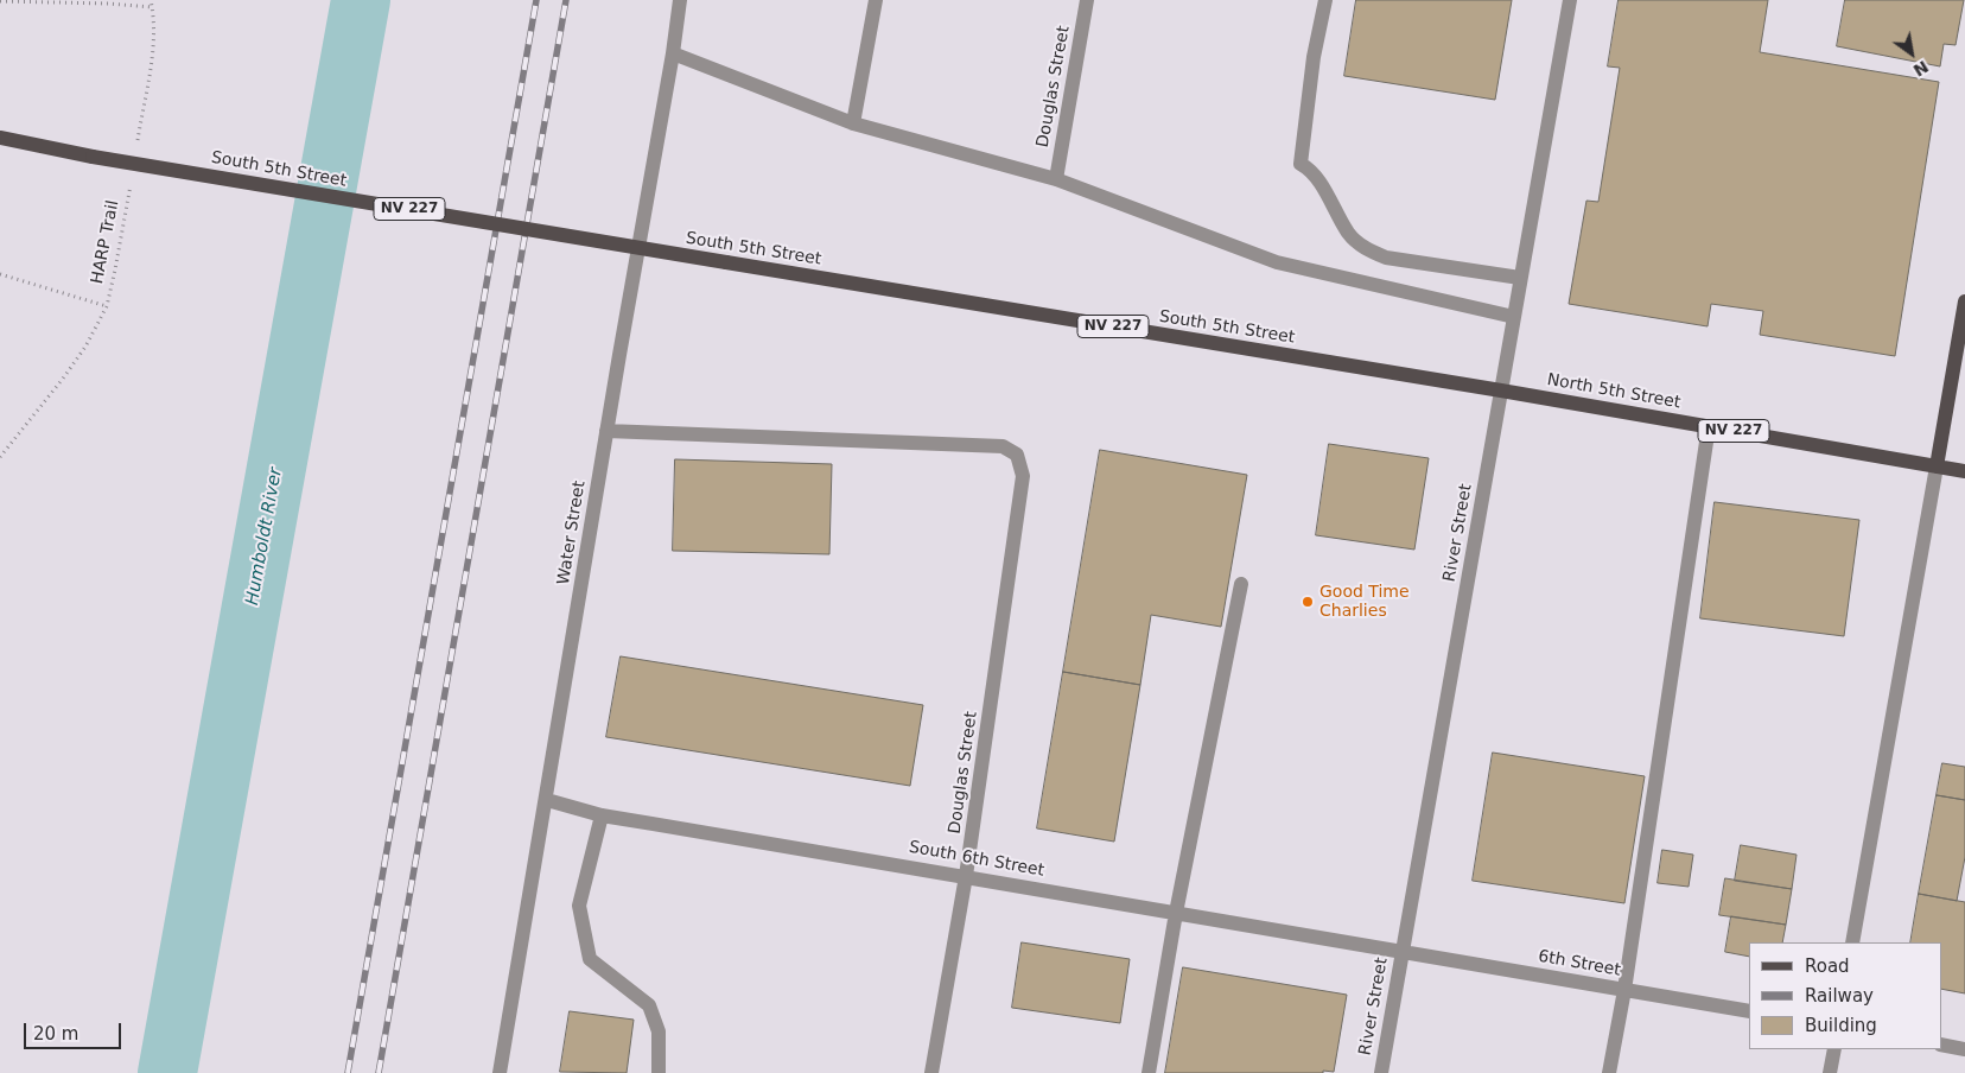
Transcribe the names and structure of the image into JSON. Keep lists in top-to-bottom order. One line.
{"streets":{"main road":["South 5th Street","NV 227","North 5th Street"],"street":["Douglas Street","Water Street","River Street","South 6th Street","6th Street"],"path":["HARP Trail"]},"crossings":[["Douglas Street","Water Street"],["Douglas Street","South 6th Street"],["South 5th Street","North 5th Street"],["South 5th Street","River Street"],["North 5th Street","River Street"],["Water Street","South 6th Street"],["River Street","South 6th Street"],["River Street","6th Street"],["South 6th Street","6th Street"]],"water":["Humboldt River"],"places":["Good Time Charlies"],"legend":["Road","Railway","Building"],"scale_bar":"20 m","north":"bottom right"}
